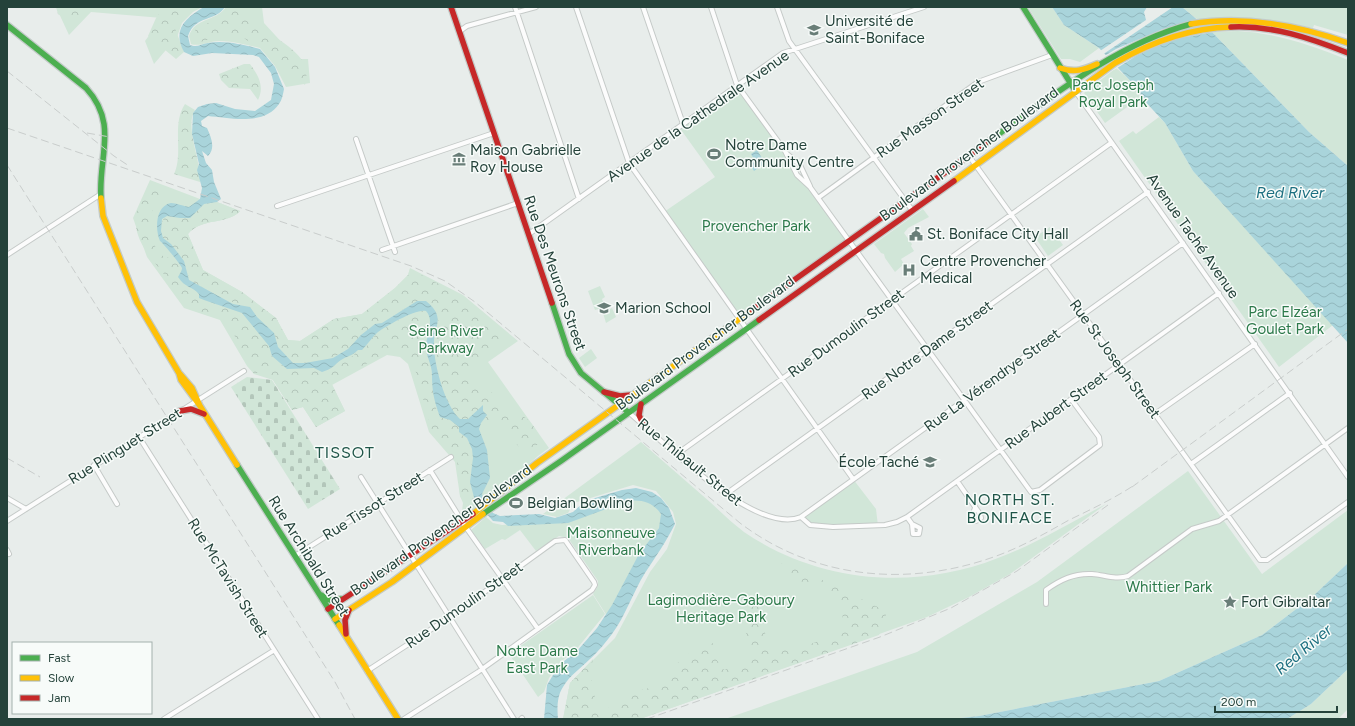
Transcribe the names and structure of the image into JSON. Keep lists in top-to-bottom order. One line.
{"streets":{"main road":["Boulevard Provencher Boulevard","Avenue Taché Avenue","Rue Des Meurons Street","Rue Archibald Street"],"street":["Avenue de la Cathedrale Avenue","Rue Masson Street","Rue Dumoulin Street","Rue Notre Dame Street","Rue St Joseph Street","Rue La Vérendrye Street","Rue Aubert Street","Rue Plinguet Street","Rue Thibault Street","Rue Tissot Street","Rue McTavish Street"]},"crossings":[["Avenue de la Cathedrale Avenue","Rue Des Meurons Street"],["Rue Masson Street","Avenue Taché Avenue"],["Boulevard Provencher Boulevard","Avenue Taché Avenue"],["Boulevard Provencher Boulevard","Rue Des Meurons Street"],["Boulevard Provencher Boulevard","Rue St Joseph Street"],["Boulevard Provencher Boulevard","Rue Thibault Street"],["Boulevard Provencher Boulevard","Rue Archibald Street"],["Avenue Taché Avenue","Rue Dumoulin Street"],["Avenue Taché Avenue","Rue Notre Dame Street"],["Avenue Taché Avenue","Rue La Vérendrye Street"],["Avenue Taché Avenue","Rue Aubert Street"],["Rue Des Meurons Street","Rue Thibault Street"],["Rue Dumoulin Street","Rue St Joseph Street"],["Rue Dumoulin Street","Rue Thibault Street"],["Rue Dumoulin Street","Rue Archibald Street"],["Rue Notre Dame Street","Rue St Joseph Street"],["Rue Notre Dame Street","Rue Thibault Street"],["Rue St Joseph Street","Rue La Vérendrye Street"],["Rue St Joseph Street","Rue Aubert Street"],["Rue La Vérendrye Street","Rue Aubert Street"],["Rue La Vérendrye Street","Rue Thibault Street"],["Rue Aubert Street","Rue Thibault Street"],["Rue Plinguet Street","Rue Archibald Street"],["Rue Plinguet Street","Rue McTavish Street"],["Rue Tissot Street","Rue Archibald Street"]],"districts":["TISSOT","NORTH ST. BONIFACE"],"water":["Red River"],"parks":["Parc Joseph Royal Park","Provencher Park","Parc Elzéar Goulet Park","Seine River Parkway","Maisonneuve Riverbank","Whittier Park","Lagimodière-Gaboury Heritage Park","Notre Dame East Park"],"places":{"school or university":["Université de Saint-Boniface","Marion School","École Taché"],"sports":["Notre Dame Community Centre","Belgian Bowling"],"museum":["Maison Gabrielle Roy House"],"public building":["St. Boniface City Hall"],"hospital":["Centre Provencher Medical"],"place":["Fort Gibraltar"]},"legend":["Fast","Slow","Jam"],"scale_bar":"200 m"}
